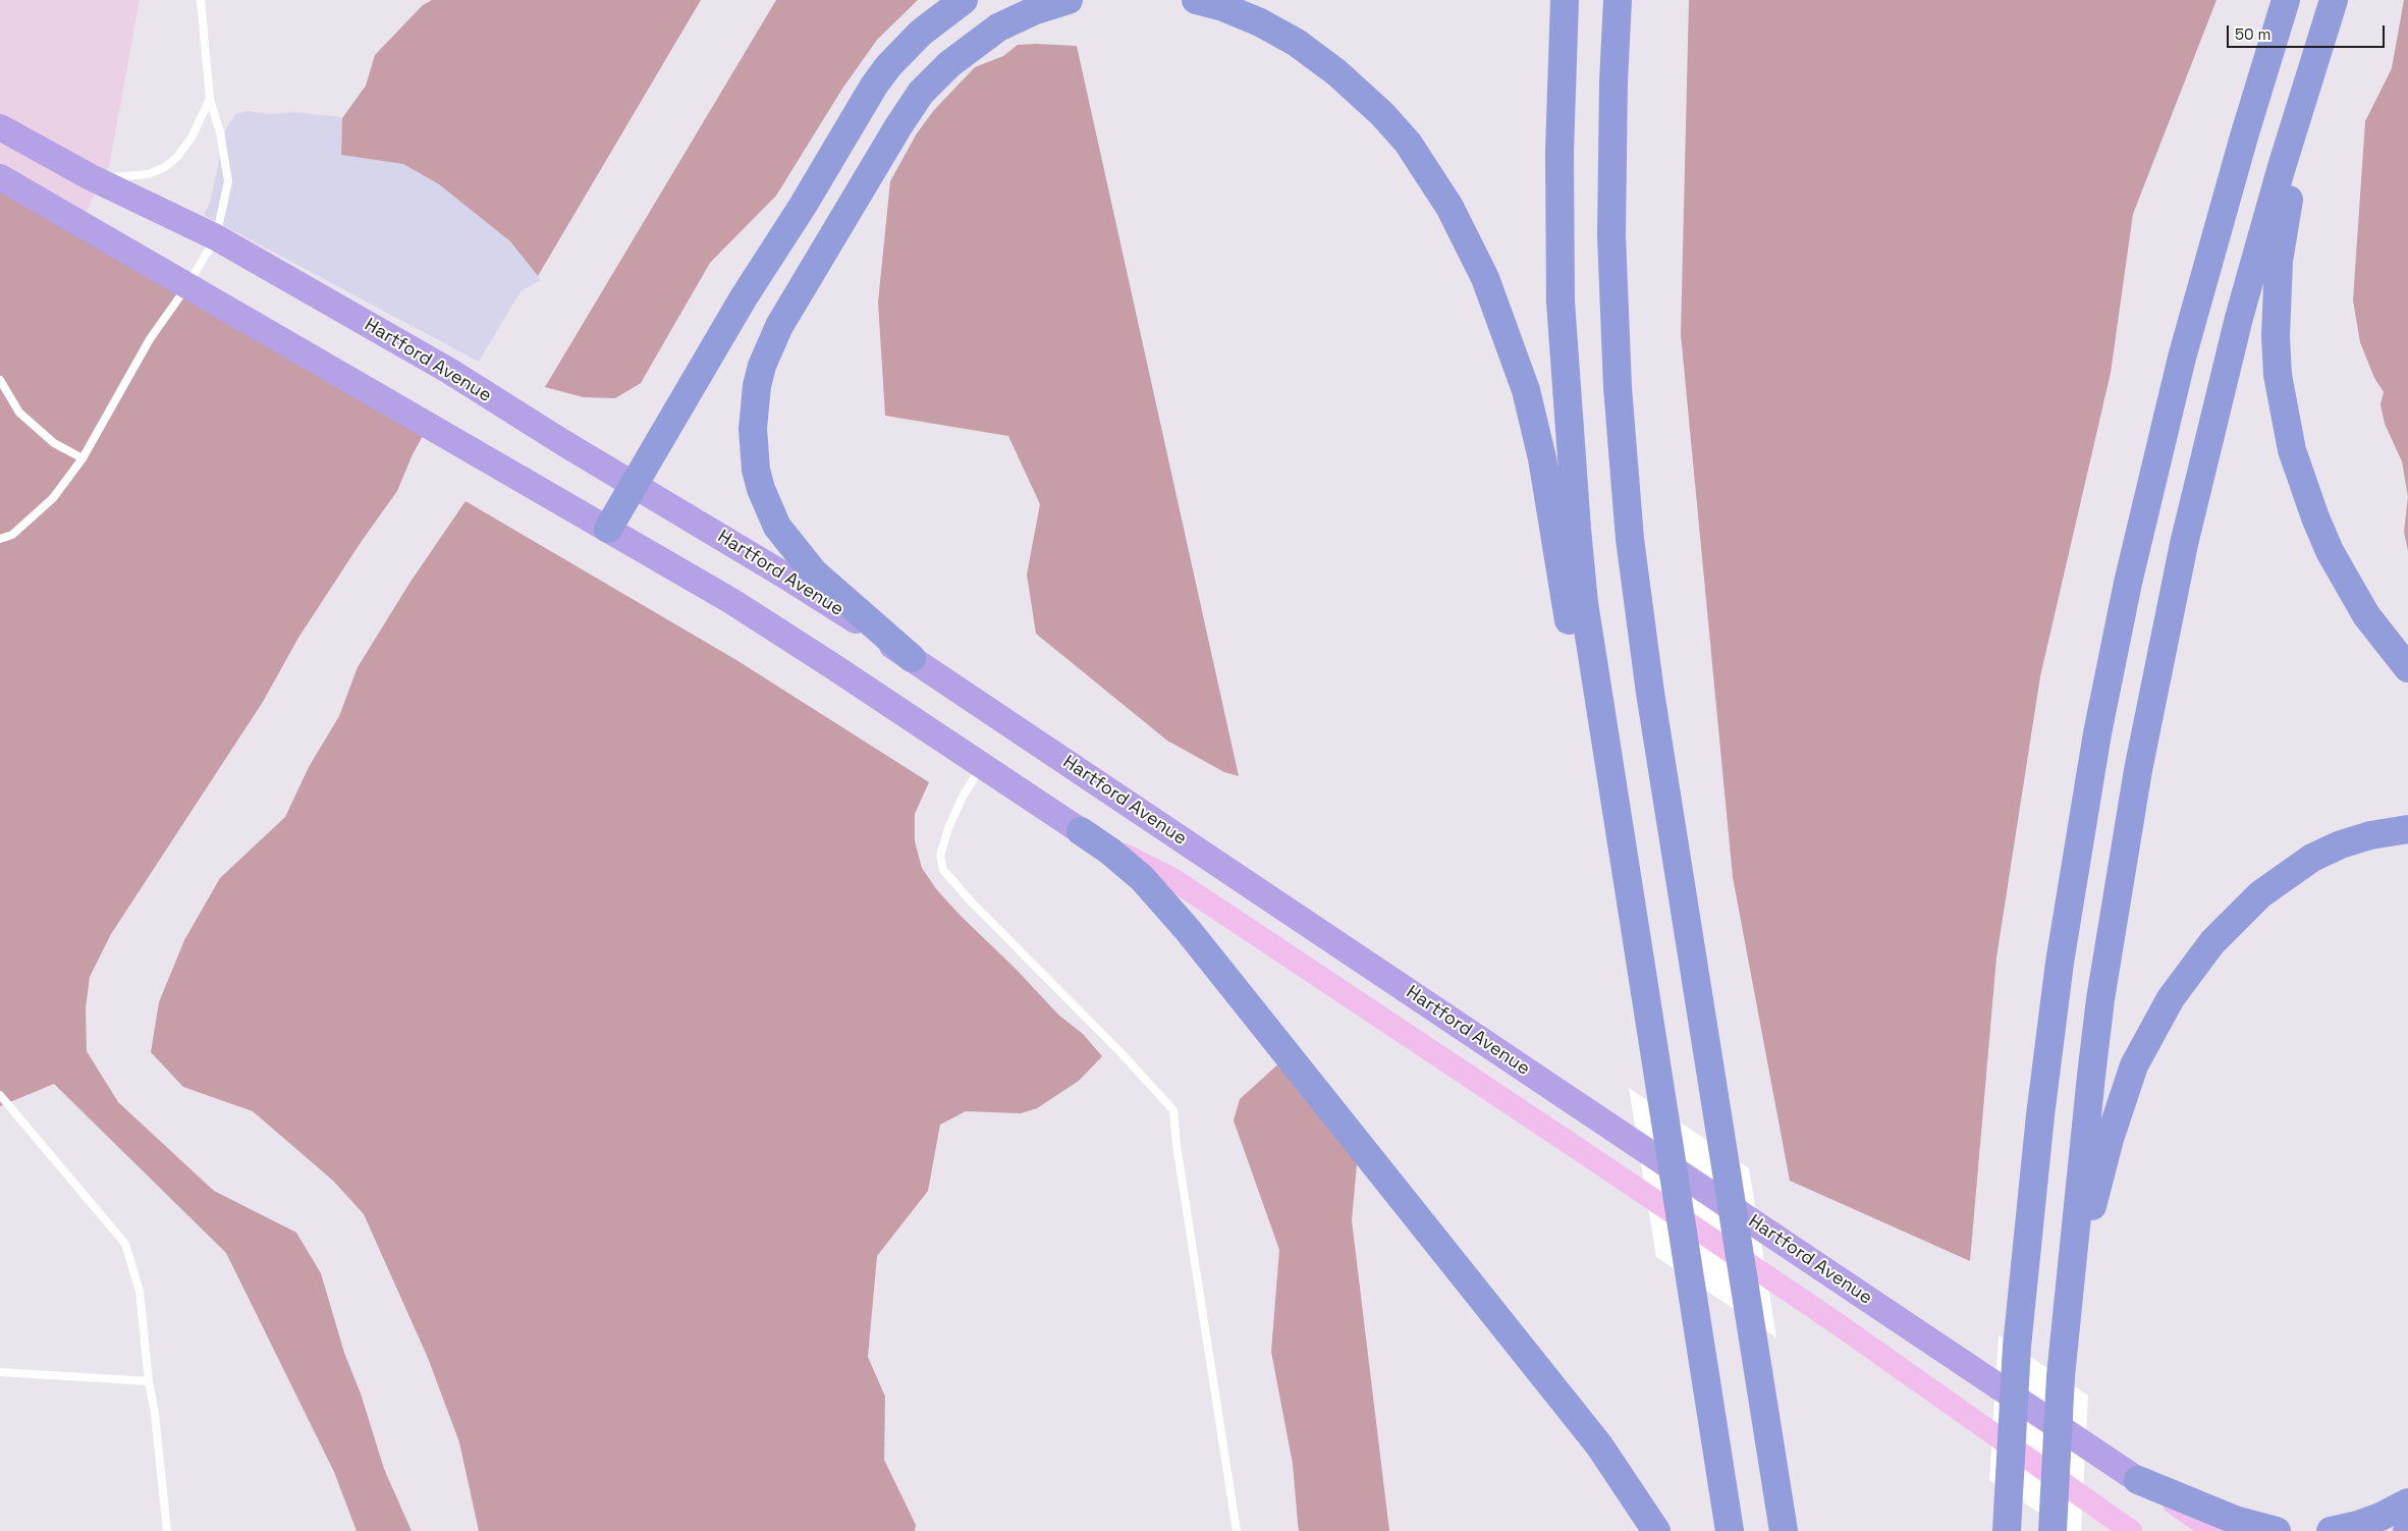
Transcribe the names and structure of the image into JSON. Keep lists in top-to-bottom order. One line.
{"streets":{"highway":["Hartford Avenue"]},"scale_bar":"50 m"}
